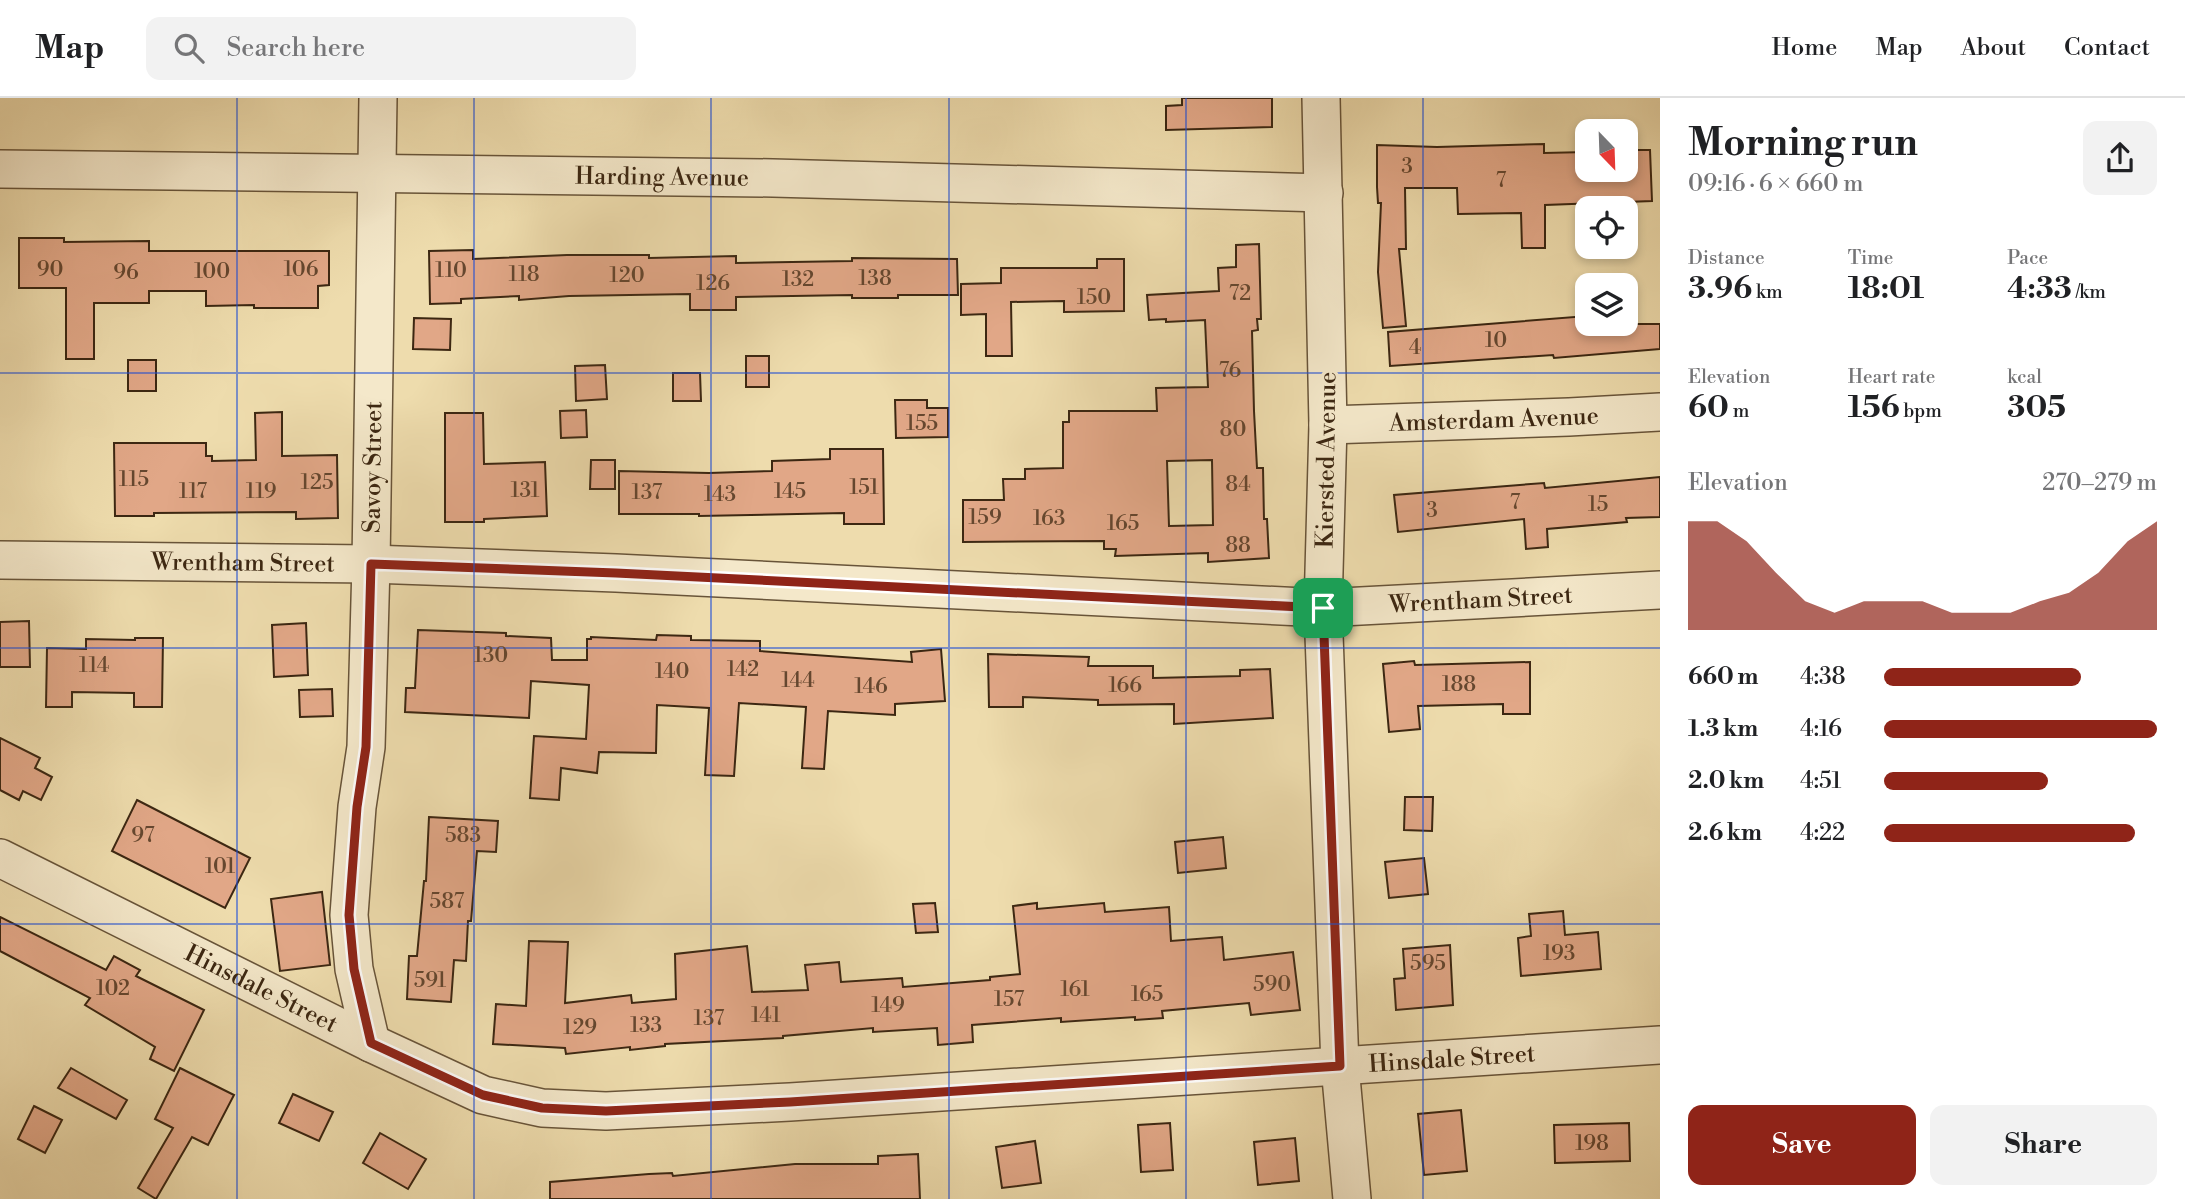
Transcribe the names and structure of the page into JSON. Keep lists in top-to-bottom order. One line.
{"streets":{"street":["Harding Avenue","Amsterdam Avenue","Kiersted Avenue","Savoy Street","Wrentham Street","Hinsdale Street"]},"crossings":[["Harding Avenue","Kiersted Avenue"],["Harding Avenue","Savoy Street"],["Amsterdam Avenue","Kiersted Avenue"],["Kiersted Avenue","Wrentham Street"],["Kiersted Avenue","Hinsdale Street"],["Savoy Street","Wrentham Street"],["Savoy Street","Hinsdale Street"]],"house_numbers":["3","7","90","106","110","100","96","118","120","138","132","126","72","150","10","4","76","155","80","115","125","84","151","131","117","119","145","137","143","7","15","3","159","163","165","88","130","114","142","140","144","188","166","146","97","583","101","587","193","595","591","590","102","161","165","157","149","141","137","133","129","198"],"north":"bottom right","page":{"header":"Map","search":"Search here","nav":["Home","Map","About","Contact"],"heading":["Morning run","09:16 · 6 × 660 m"],"stats":[["Distance","3.96 km"],["Time","18:01"],["Pace","4:33 /km"],["Elevation","60 m"],["Heart rate","156 bpm"],["kcal","305"]],"chart":["Elevation","270–279 m"],"list":[{"name":"660 m","note":"4:38"},{"name":"1.3 km","note":"4:16"},{"name":"2.0 km","note":"4:51"},{"name":"2.6 km","note":"4:22"}],"buttons":["Save","Share"]}}
